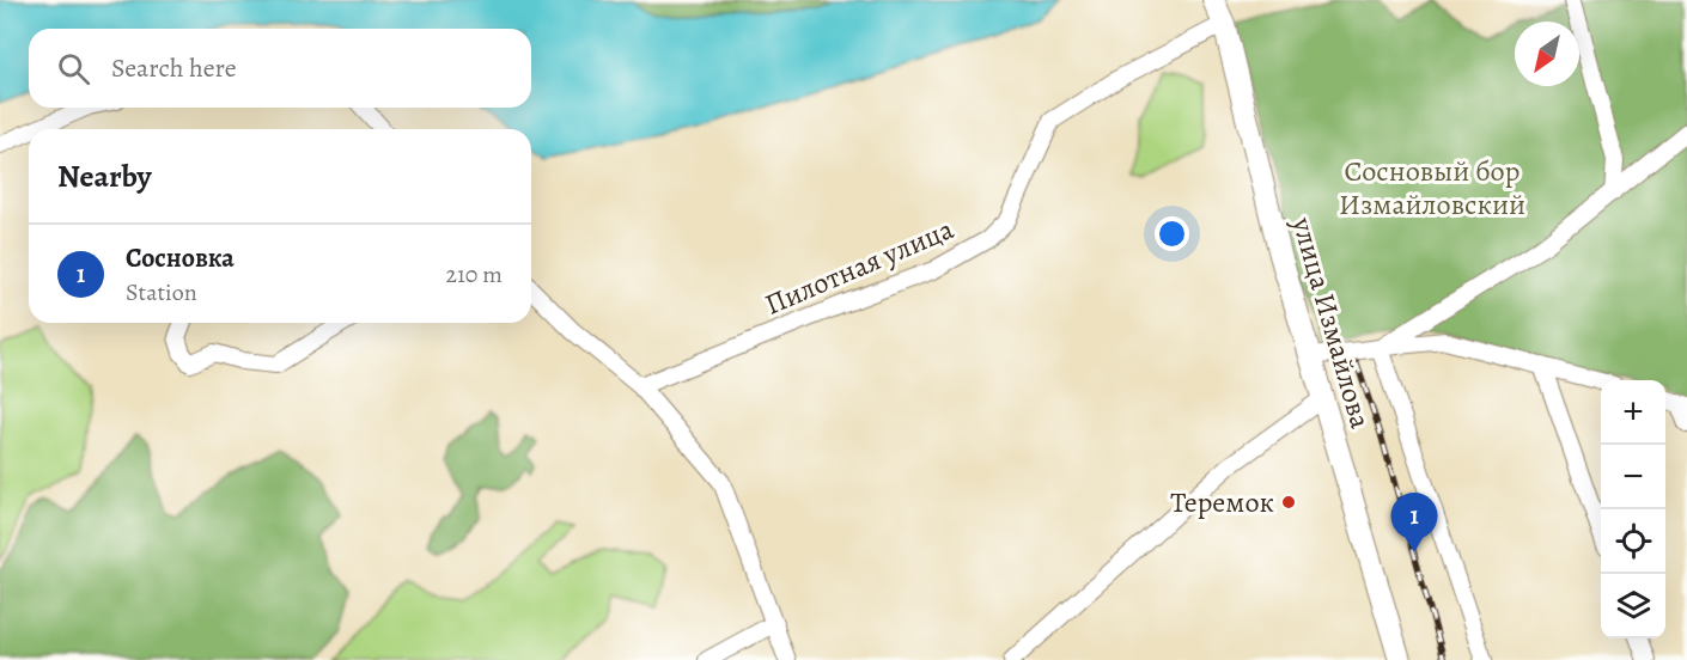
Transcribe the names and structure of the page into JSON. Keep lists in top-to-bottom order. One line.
{"streets":{"main road":["улица Измайлова"],"street":["Пилотная улица"]},"crossings":[["Пилотная улица","улица Измайлова"]],"parks":["Сосновый бор Измайловский"],"places":["Теремок"],"north":"bottom left","page":{"search":"Search here","heading":"Nearby","list":[{"mark":"1","name":"Сосновка","note":"Station","value":"210 m"}],"map_buttons":["+","−"],"pins":"1"}}
